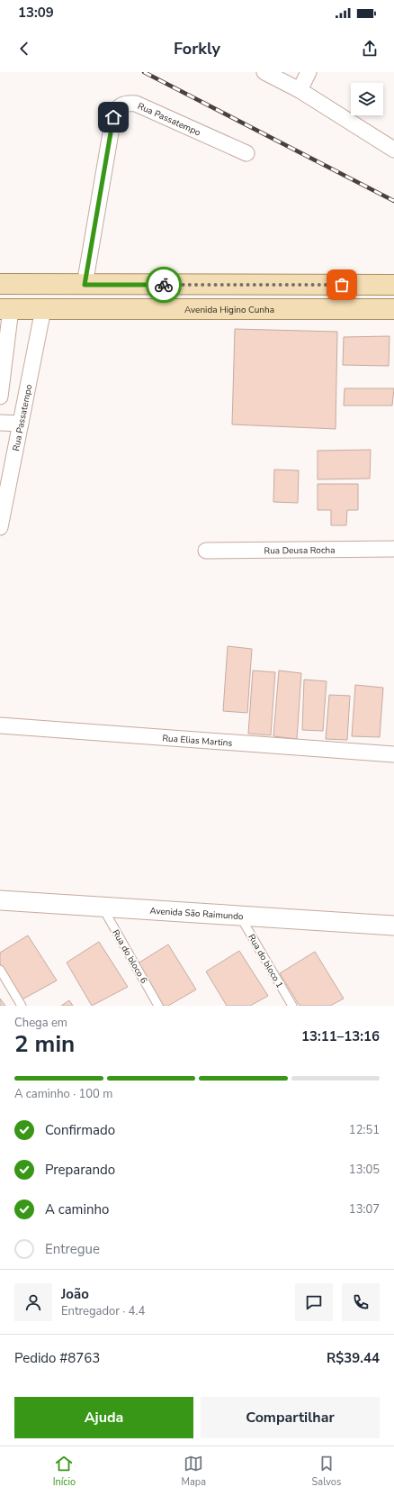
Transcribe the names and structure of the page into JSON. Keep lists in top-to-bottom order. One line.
{"streets":{"main road":["Avenida Higino Cunha"],"street":["Rua Passatempo","Rua Deusa Rocha","Rua Elias Martins","Avenida São Raimundo"],"lane":["Rua do bloco 6","Rua do bloco 1"]},"crossings":[["Rua Passatempo","Avenida Higino Cunha"],["Avenida São Raimundo","Rua do bloco 6"],["Avenida São Raimundo","Rua do bloco 1"]],"page":{"status":"13:09","header":"Forkly","heading":["2 min","Chega em","13:11–13:16"],"panel":["João","Entregador · 4.4","Pedido #8763","R$39.44"],"bar":"A caminho · 100 m","list":[["Confirmado","12:51"],["Preparando","13:05"],["A caminho","13:07"],"Entregue"],"buttons":["Ajuda","Compartilhar"],"tabs":["Início","Mapa","Salvos"]}}
